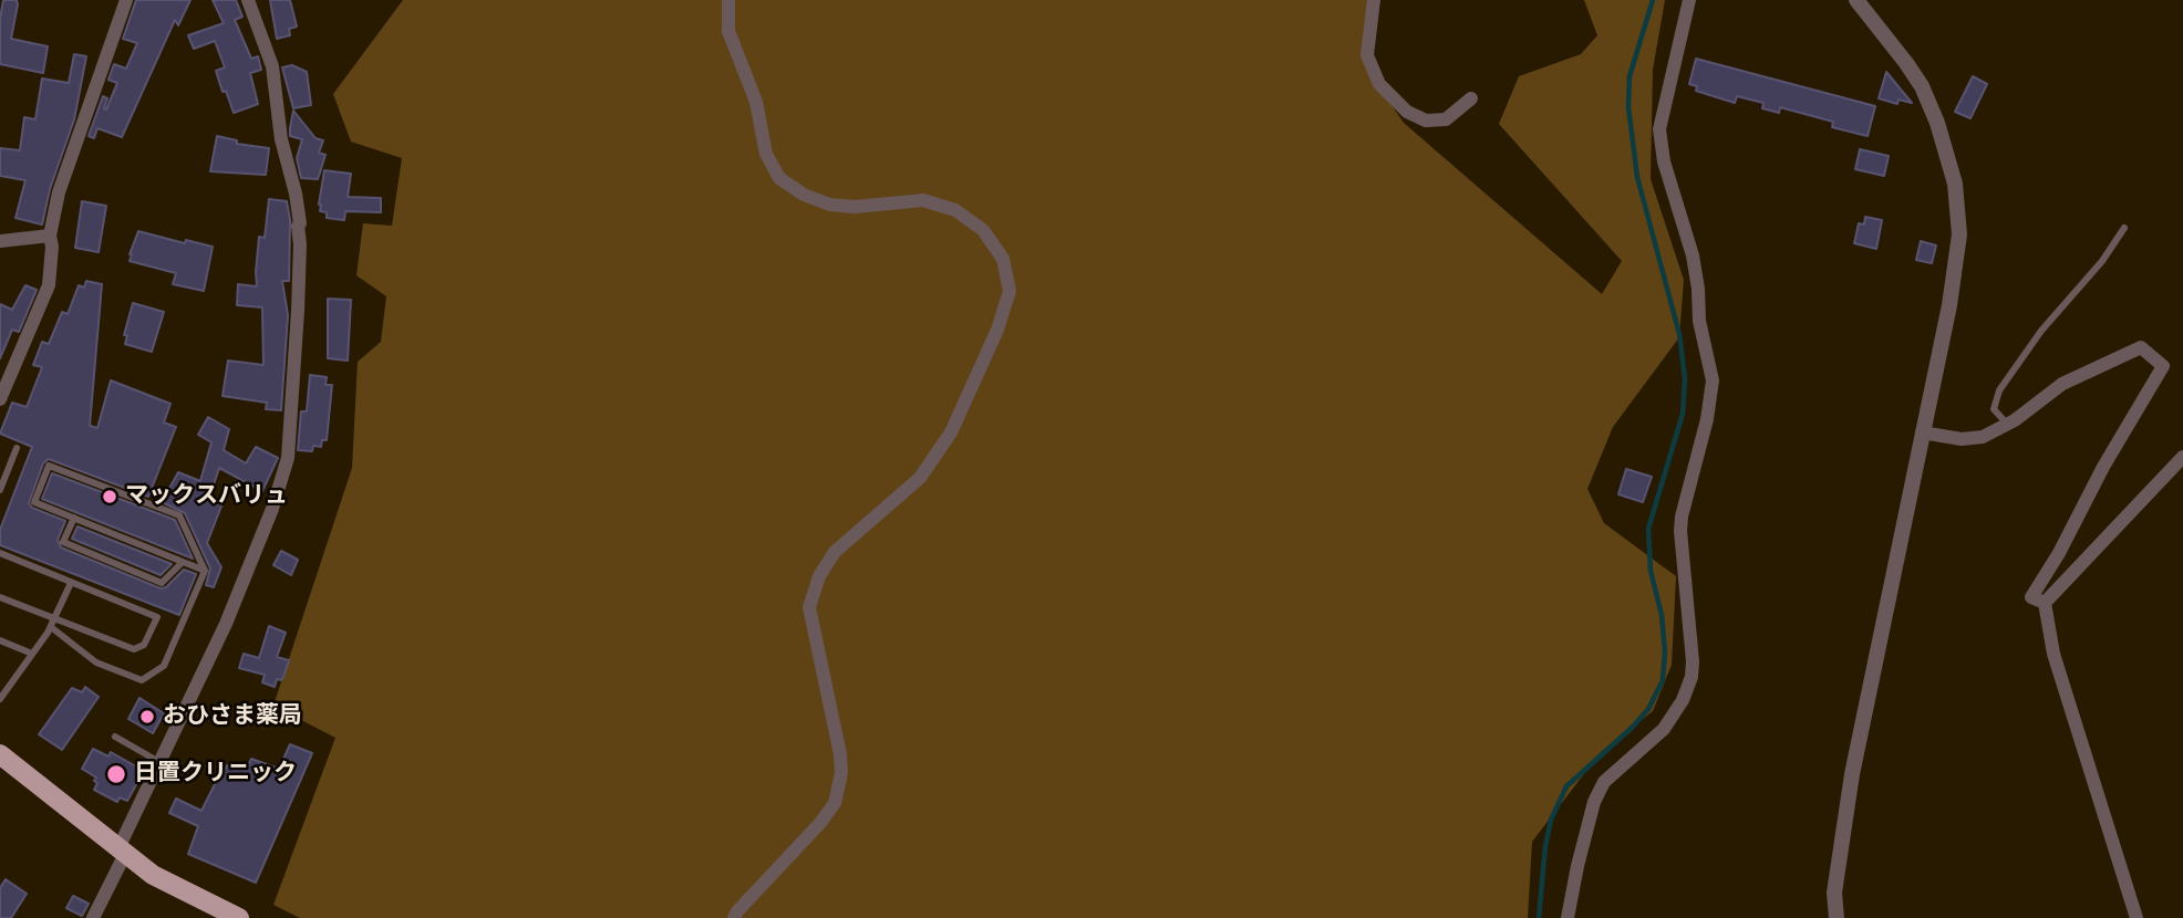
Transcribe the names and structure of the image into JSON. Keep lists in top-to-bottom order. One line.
{"places":["マックスバリュ","おひさま薬局","日置クリニック"]}
